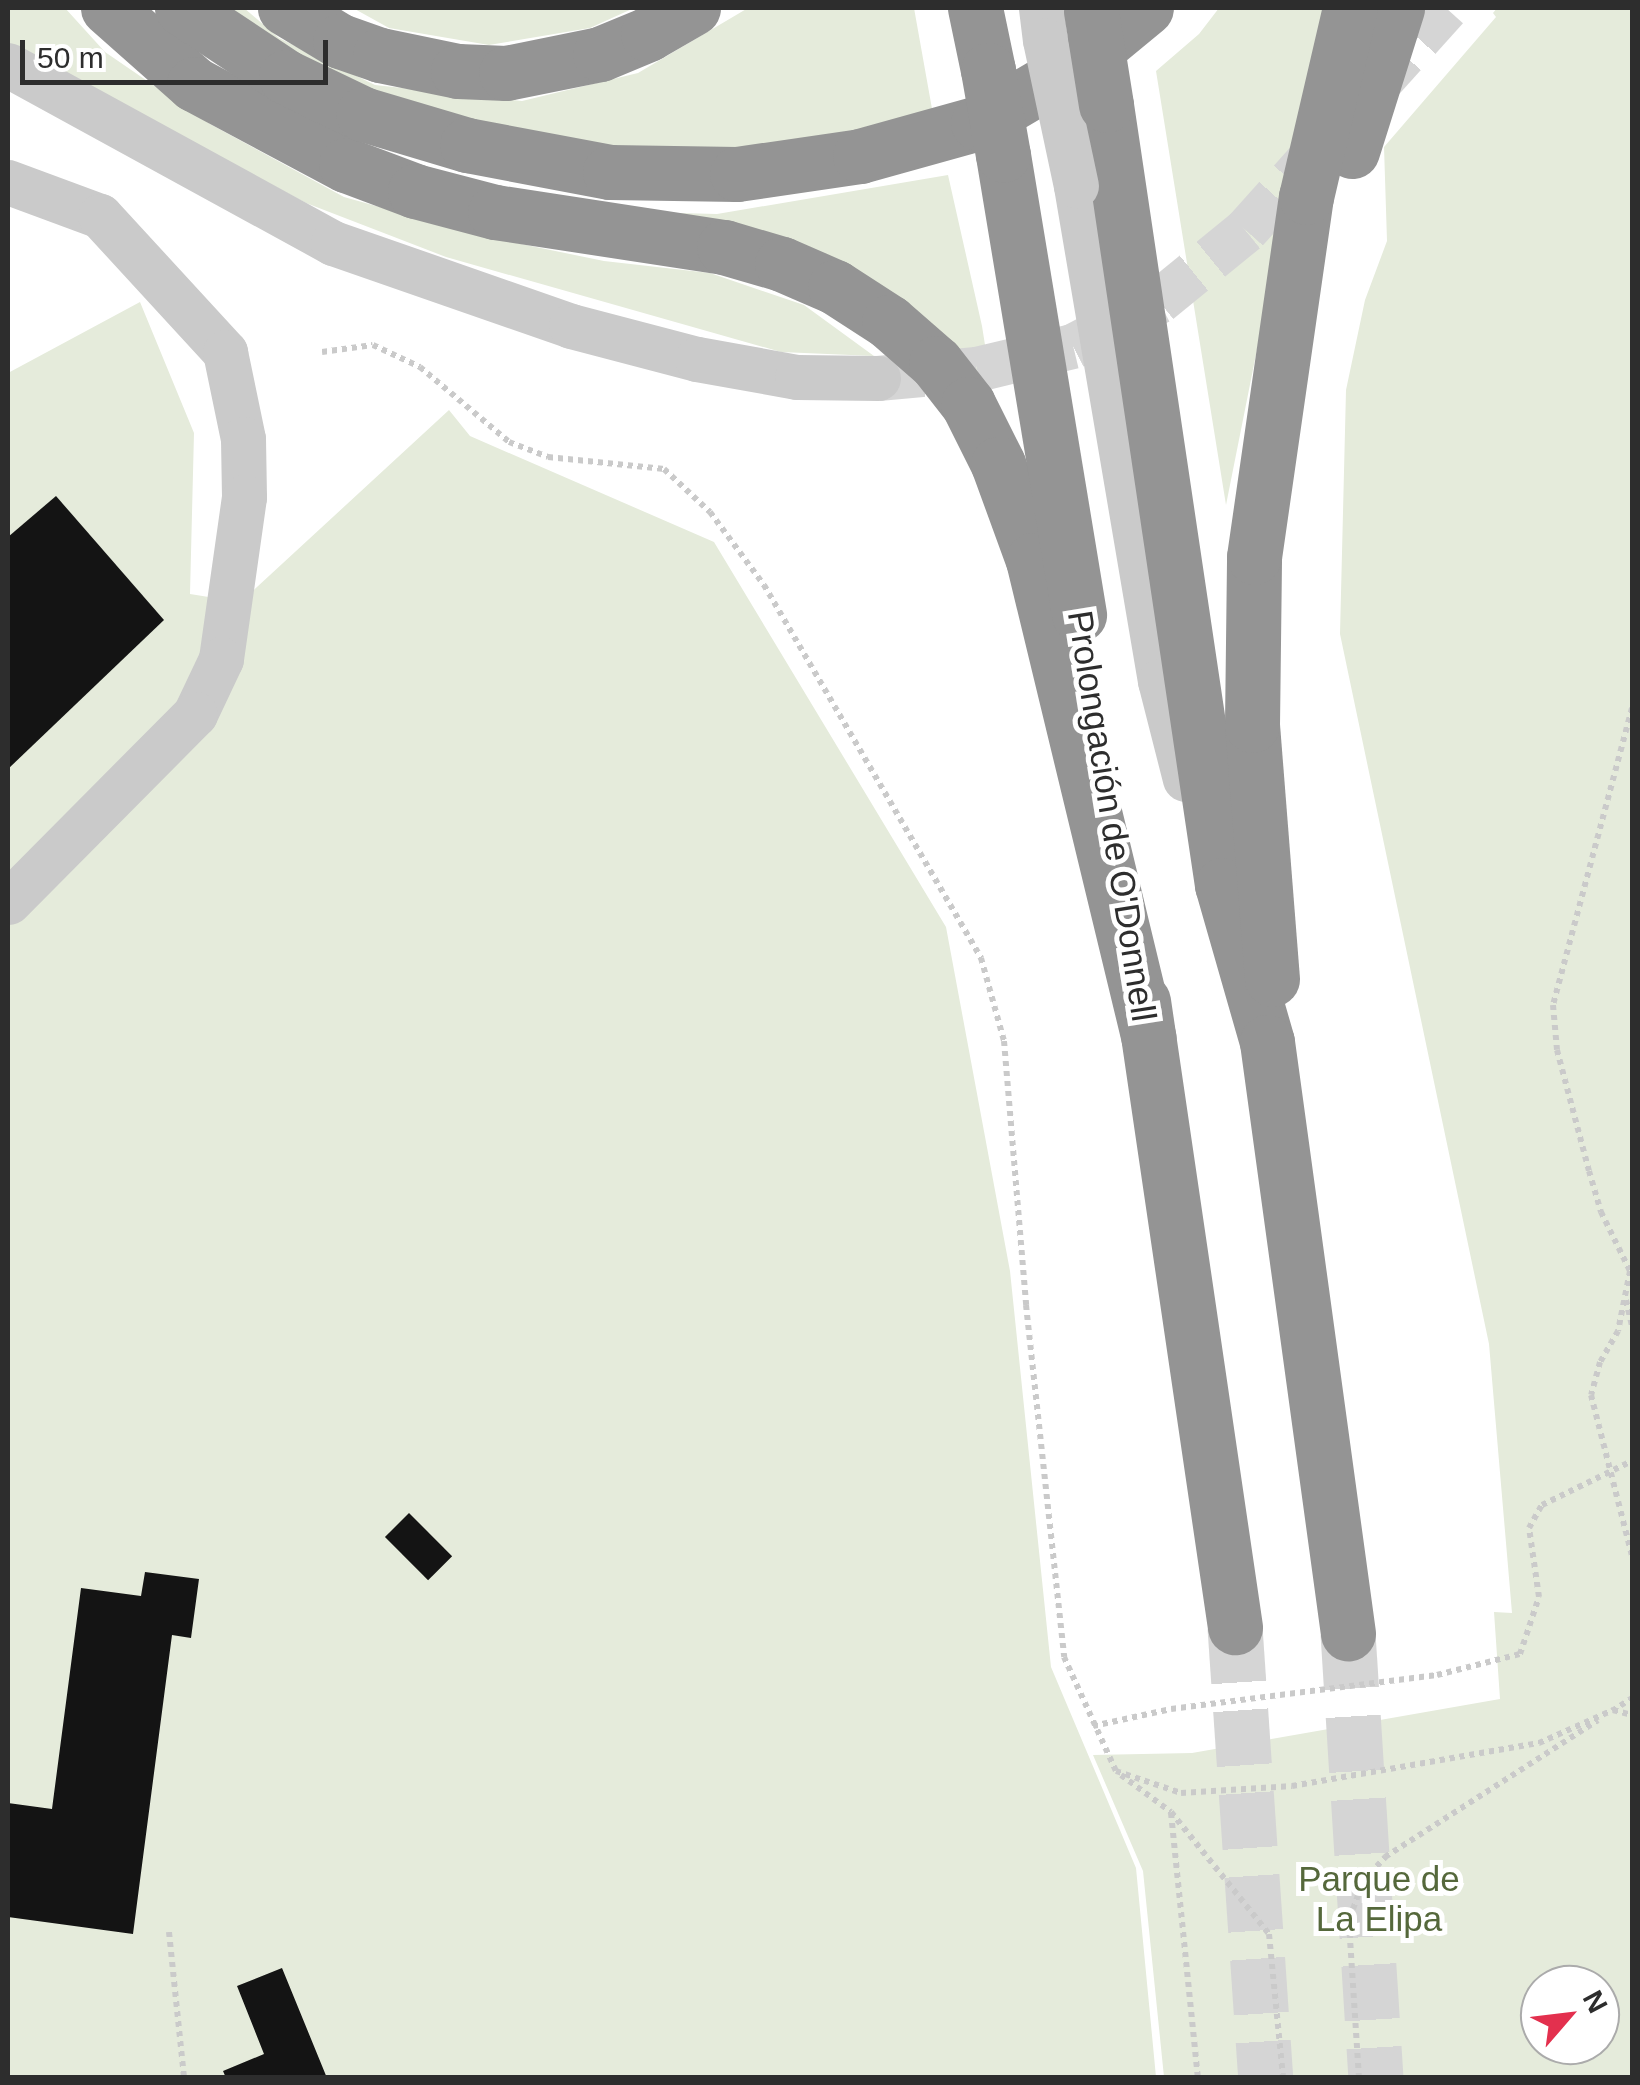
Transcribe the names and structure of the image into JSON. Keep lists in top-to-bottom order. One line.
{"streets":{"highway":["Prolongación de O'Donnell"]},"parks":["Parque de La Elipa"],"scale_bar":"50 m","north":"top right"}
